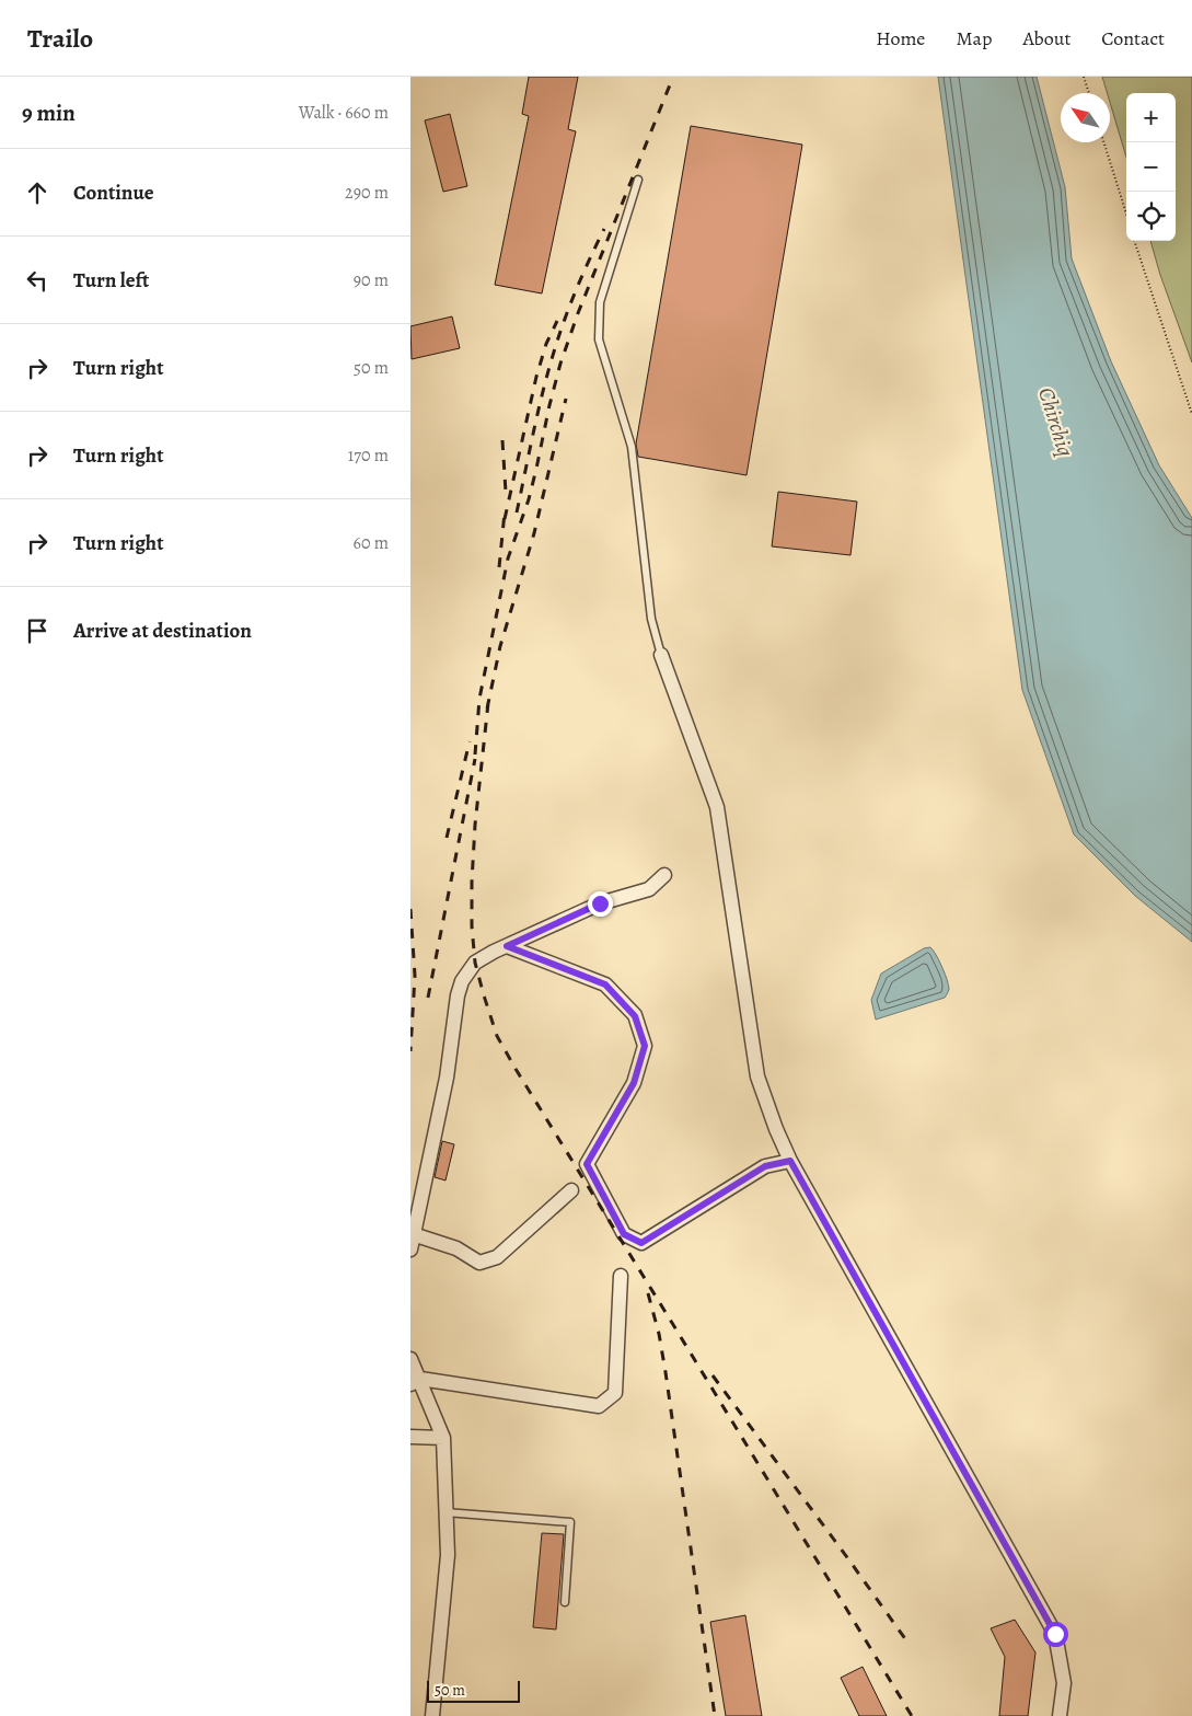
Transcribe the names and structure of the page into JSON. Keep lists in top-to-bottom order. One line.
{"water":["Chirchiq"],"scale_bar":"50 m","north":"top left","page":{"header":"Trailo","nav":["Home","Map","About","Contact"],"heading":["9 min","Walk · 660 m"],"map_buttons":["+","−"],"list":[["Continue","290 m"],["Turn left","90 m"],["Turn right","50 m"],["Turn right","170 m"],["Turn right","60 m"],"Arrive at destination"],"scale":"50 m"}}
